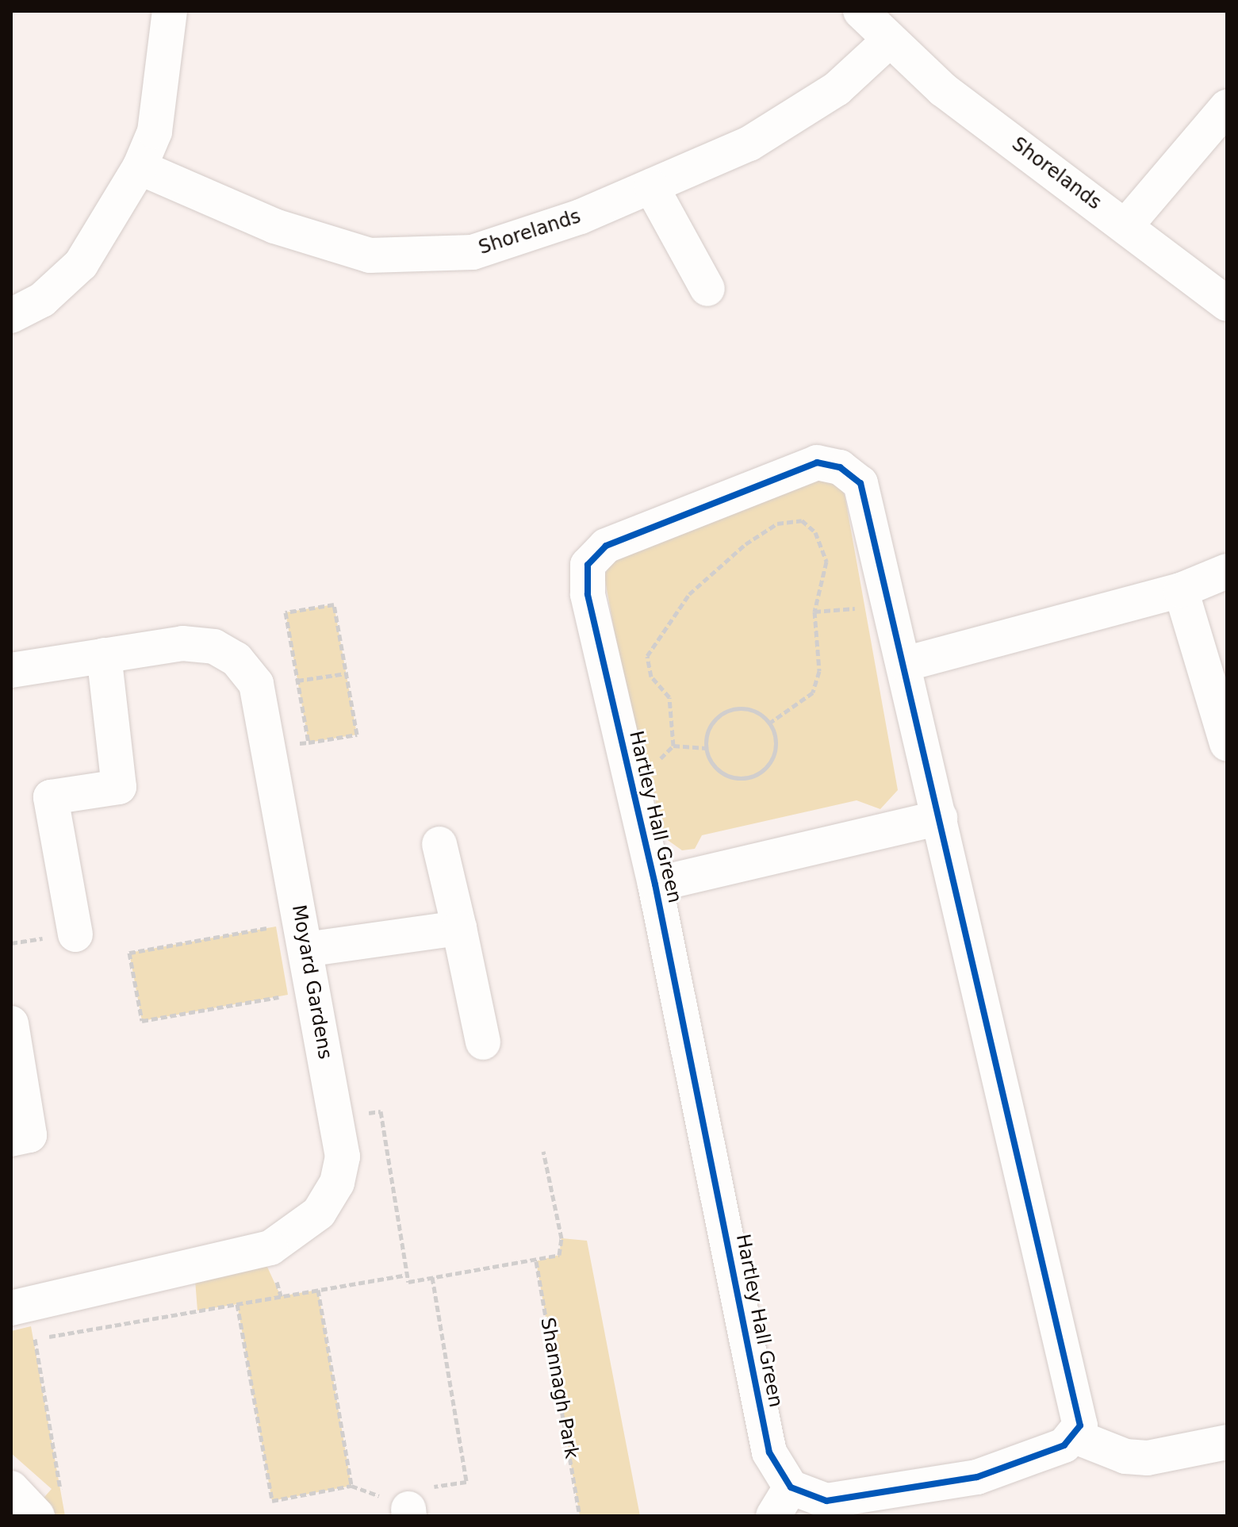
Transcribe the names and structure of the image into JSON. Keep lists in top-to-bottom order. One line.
{"streets":{"street":["Shorelands","Hartley Hall Green","Moyard Gardens"],"path":["Shannagh Park"]}}
